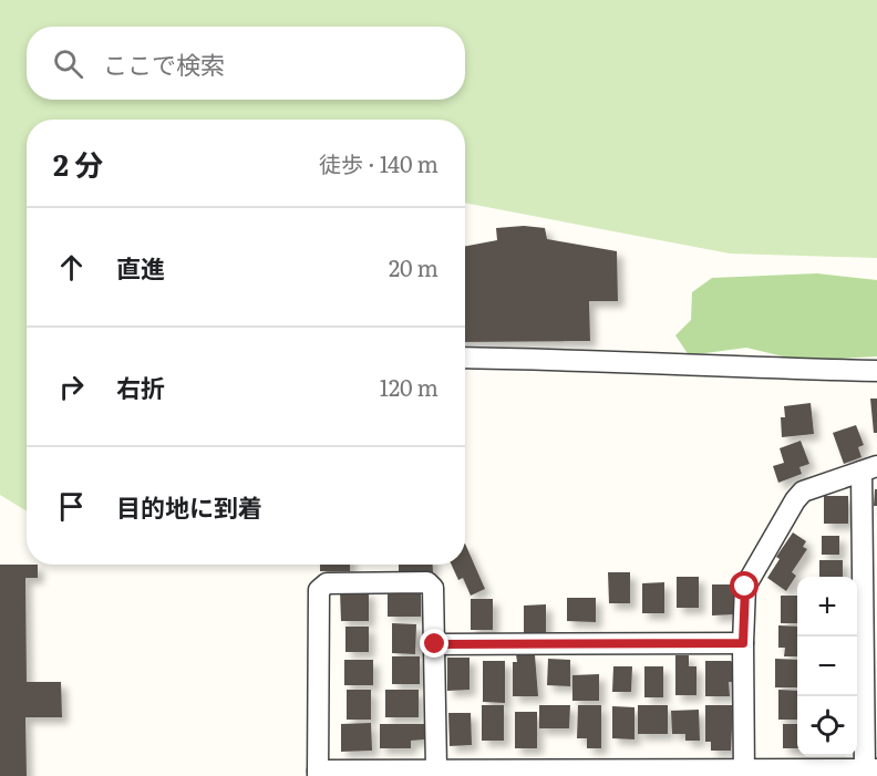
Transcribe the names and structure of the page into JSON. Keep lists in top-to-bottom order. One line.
{"page":{"search":"ここで検索","heading":["2 分","徒歩 · 140 m"],"list":[["直進","20 m"],["右折","120 m"],"目的地に到着"],"map_buttons":["+","−"]}}
